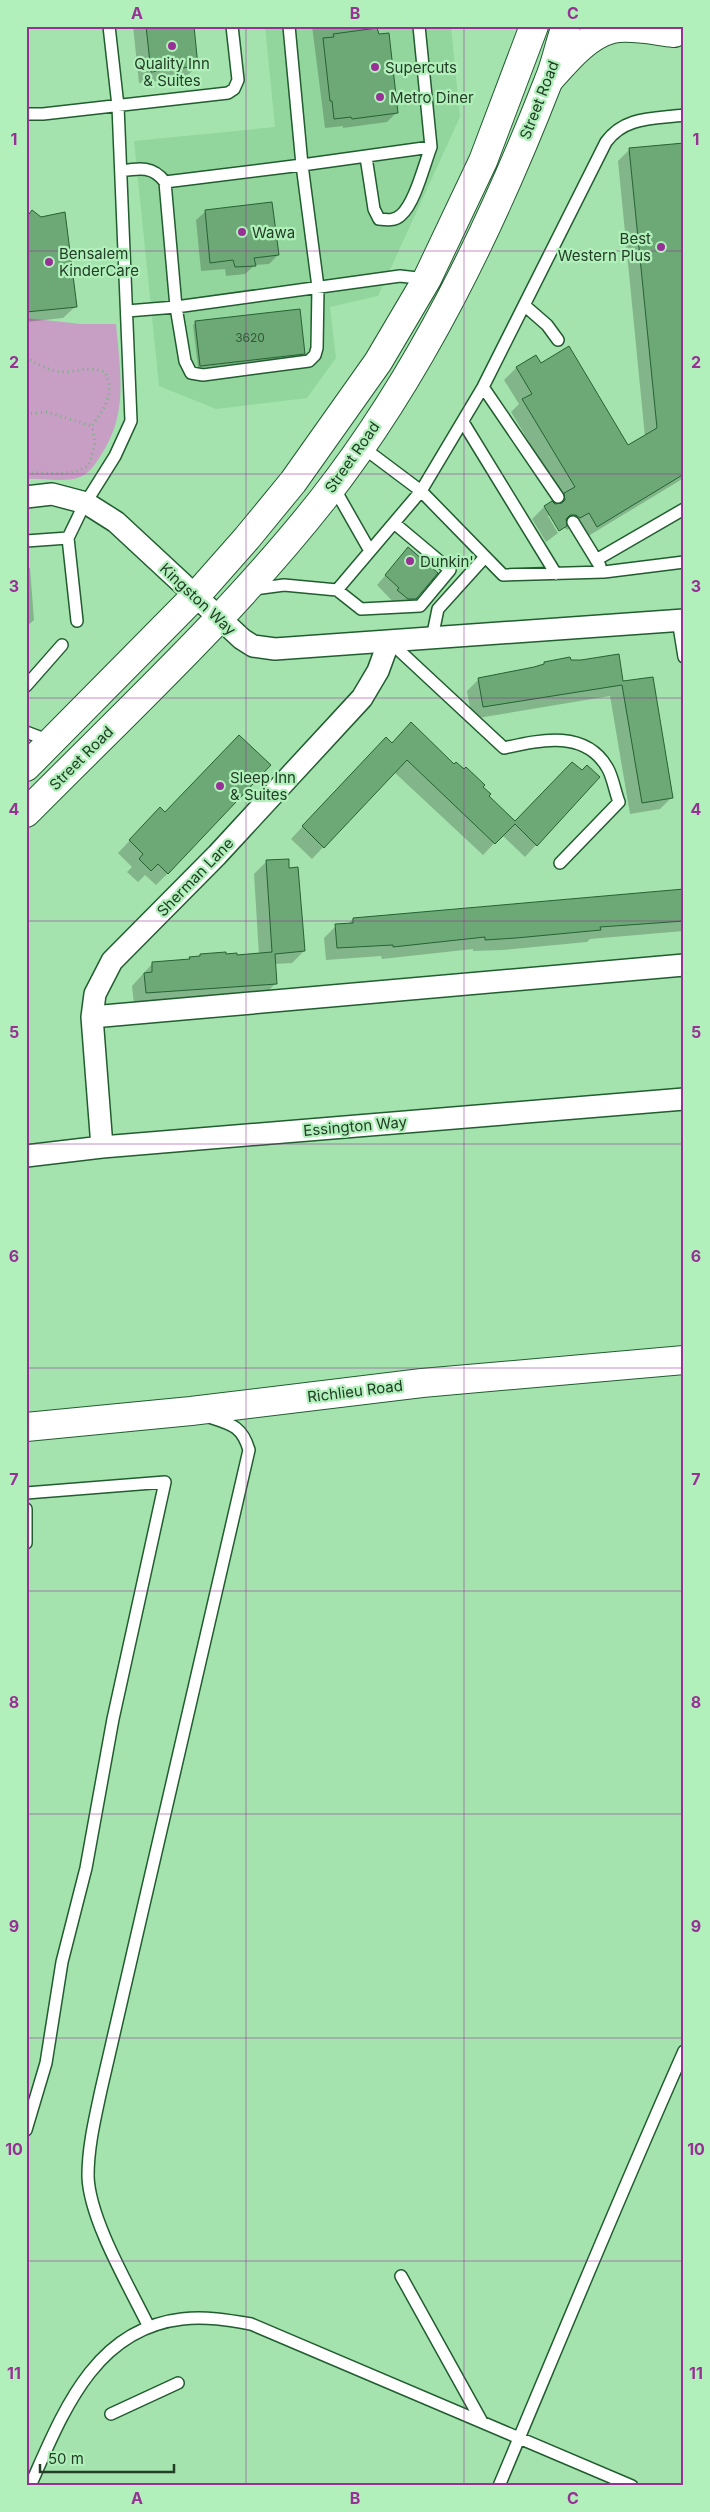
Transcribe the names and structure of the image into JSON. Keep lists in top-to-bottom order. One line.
{"streets":{"main road":["Street Road","Richlieu Road"],"street":["Kingston Way","Sherman Lane","Essington Way"]},"crossings":[["Street Road","Kingston Way"],["Kingston Way","Sherman Lane"],["Sherman Lane","Essington Way"]],"places":["Quality Inn & Suites","Supercuts","Metro Diner","Wawa","Best Western Plus","Bensalem KinderCare","Dunkin'","Sleep Inn & Suites"],"house_numbers":["3620"],"scale_bar":"50 m","grid":{"columns":["A","B","C"],"rows":["1","2","3","4","5","6","7","8","9","10","11"]}}
